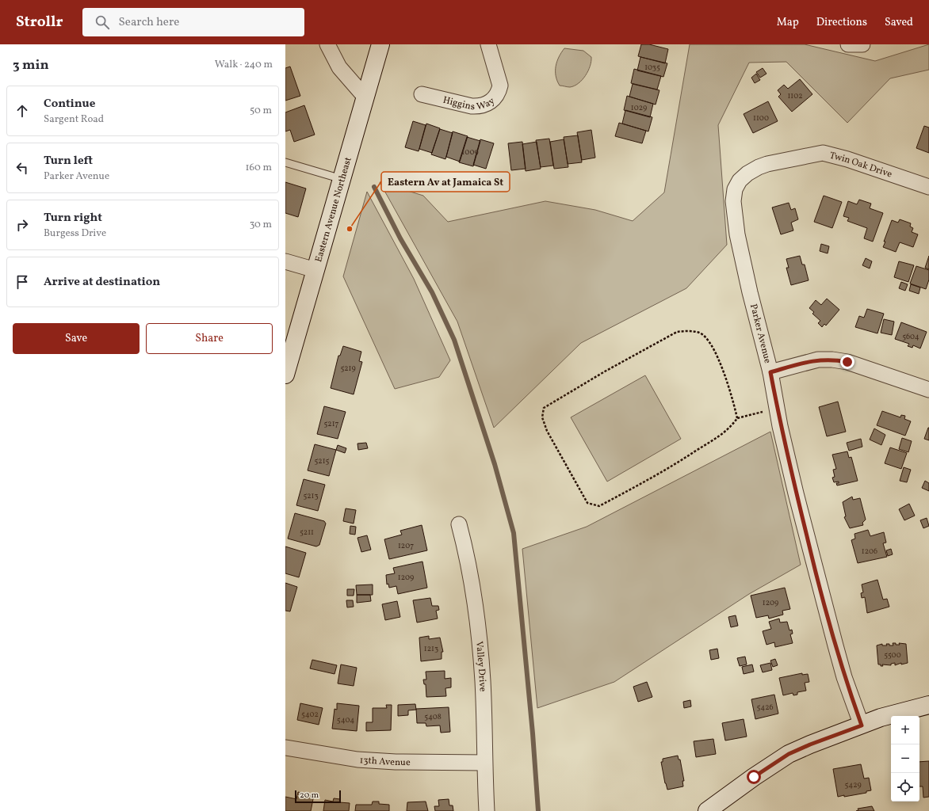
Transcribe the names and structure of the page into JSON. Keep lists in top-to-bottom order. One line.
{"streets":{"street":["Higgins Way","Twin Oak Drive","Eastern Avenue Northeast","Parker Avenue","Valley Drive","13th Avenue"]},"crossings":[["Twin Oak Drive","Parker Avenue"],["Valley Drive","13th Avenue"]],"places":["Eastern Av at Jamaica St"],"house_numbers":["1035","1102","1029","1100","1009","5604","5219","5217","5215","5213","5211","1207","1206","1209","1209","1213","5500","5426","5402","5408","5404","5429"],"scale_bar":"20 m","page":{"header":"Strollr","search":"Search here","nav":["Map","Directions","Saved"],"heading":["3 min","Walk · 240 m"],"list":[["Continue","Sargent Road","50 m"],["Turn left","Parker Avenue","160 m"],["Turn right","Burgess Drive","30 m"],"Arrive at destination"],"buttons":["Save","Share"],"map_buttons":["+","−"],"scale":"20 m"}}
